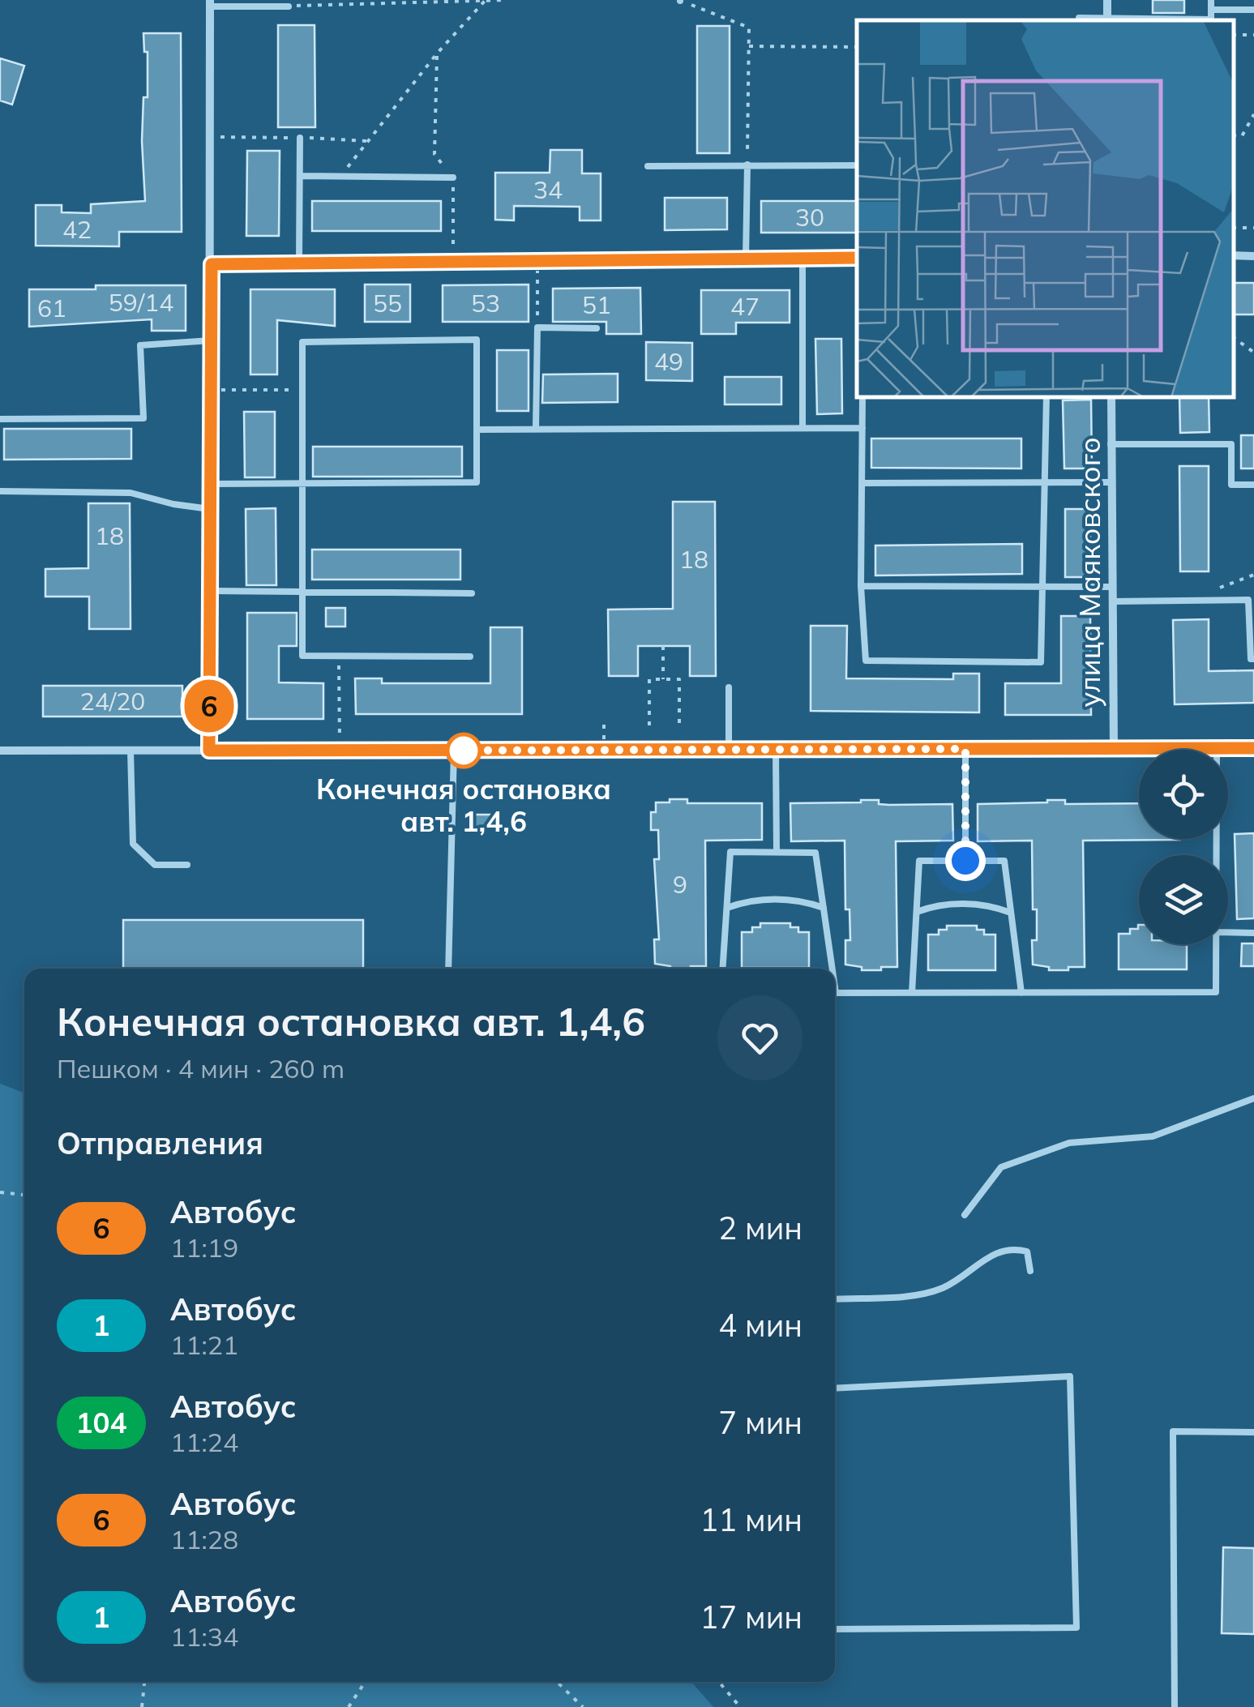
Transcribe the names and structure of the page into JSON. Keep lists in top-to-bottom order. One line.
{"streets":{"street":["улица Маяковского"]},"places":["Конечная остановка авт. 1,4,6"],"lines":["bus line 6"],"house_numbers":["34","30","42","59/14","55","53","51","47","61","49","18","18","24/20","9"],"page":{"on_map":"6","heading":[["Конечная остановка авт. 1,4,6","Пешком · 4 мин · 260 m"],"Отправления"],"list":[{"mark":"6","name":"Автобус","note":"11:19","value":"2 мин"},{"mark":"1","name":"Автобус","note":"11:21","value":"4 мин"},{"mark":"104","name":"Автобус","note":"11:24","value":"7 мин"},{"mark":"6","name":"Автобус","note":"11:28","value":"11 мин"},{"mark":"1","name":"Автобус","note":"11:34","value":"17 мин"}]}}
